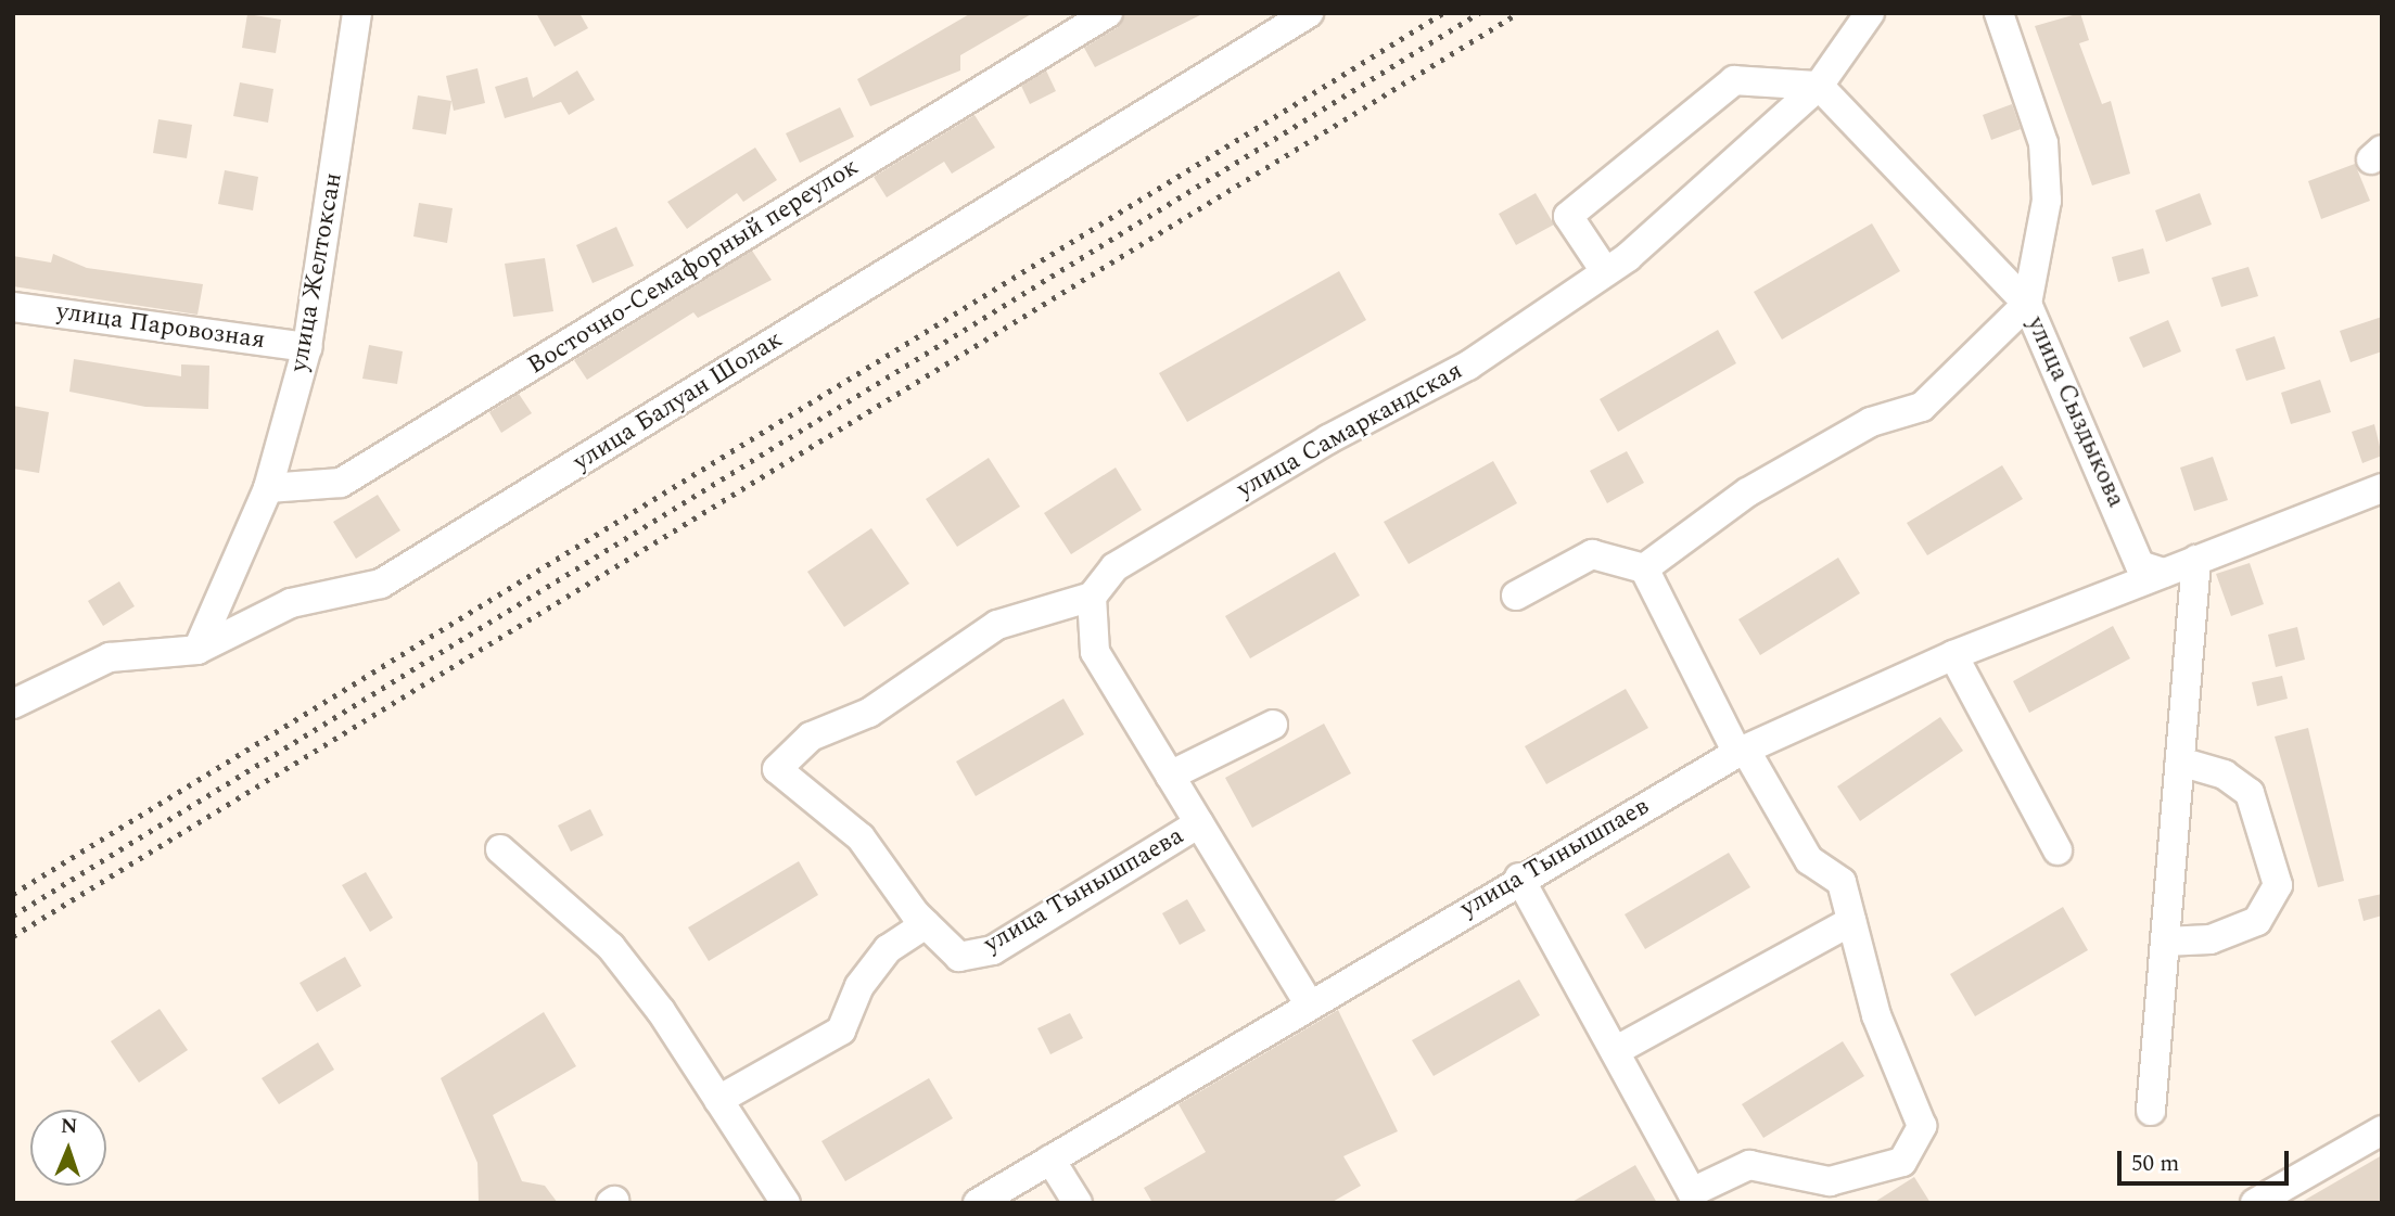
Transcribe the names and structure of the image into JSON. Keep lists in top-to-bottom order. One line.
{"streets":{"street":["Восточно-Семафорный переулок","улица Желтоксан","улица Паровозная","улица Балуан Шолак","улица Сыздыкова","улица Самаркандская","улица Тынышпаев","улица Тынышпаева"]},"crossings":[["Восточно-Семафорный переулок","улица Желтоксан"],["улица Желтоксан","улица Паровозная"],["улица Желтоксан","улица Балуан Шолак"],["улица Сыздыкова","улица Самаркандская"],["улица Сыздыкова","улица Тынышпаев"],["улица Самаркандская","улица Тынышпаева"],["улица Тынышпаев","улица Тынышпаева"]],"scale_bar":"50 m","north":"top"}
